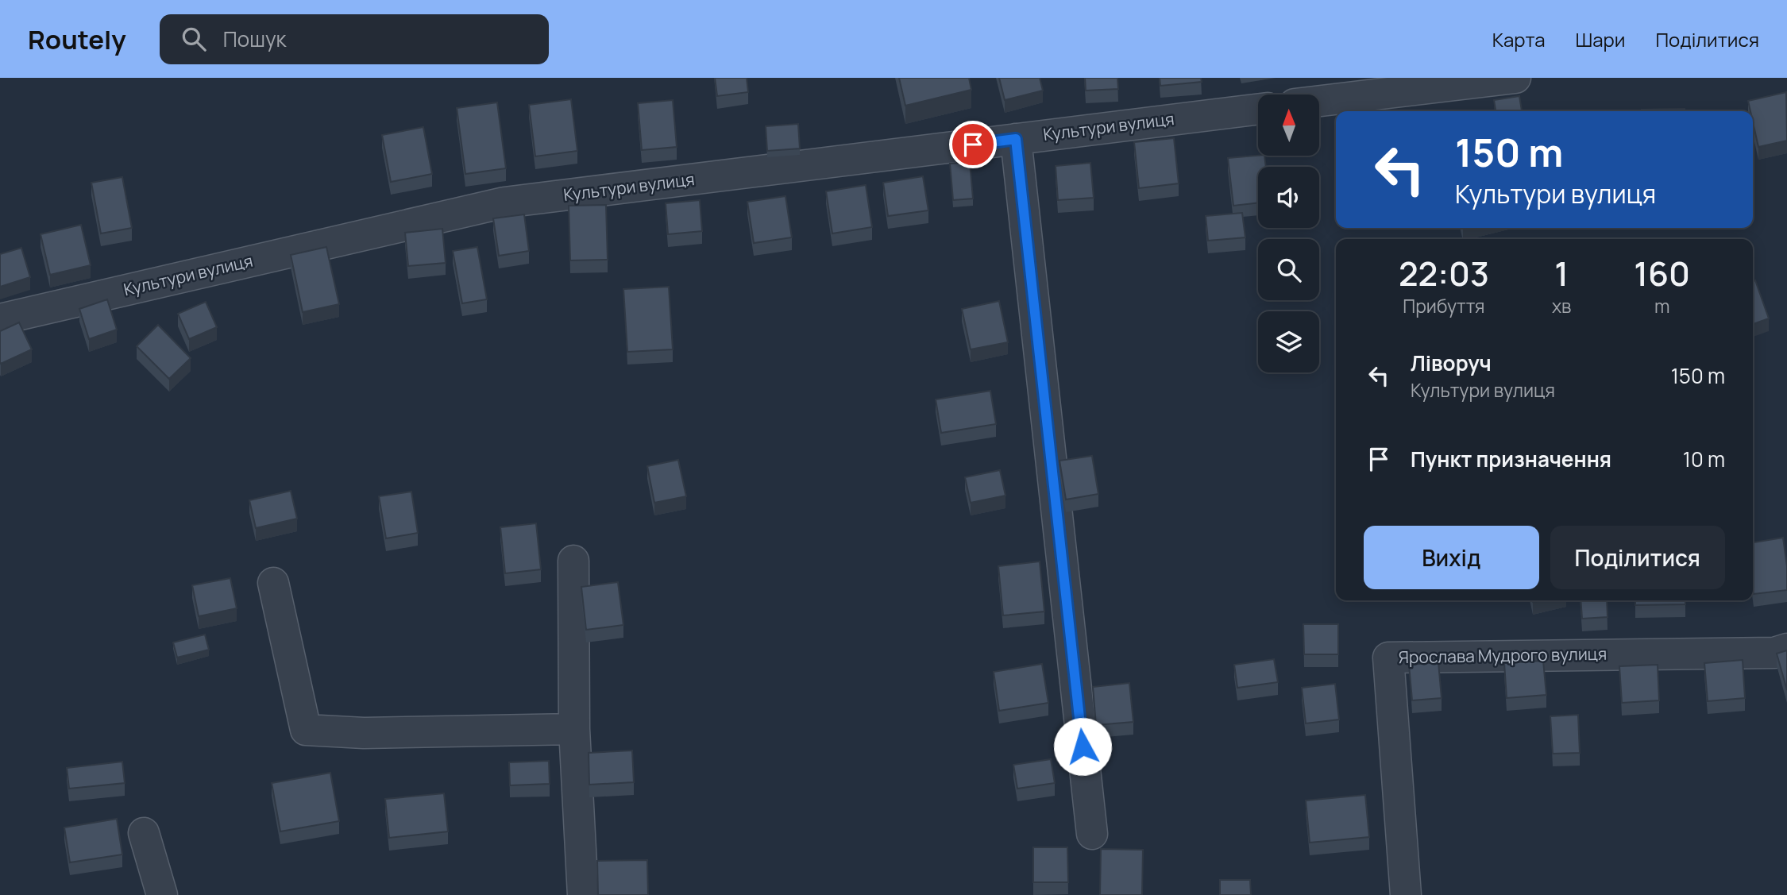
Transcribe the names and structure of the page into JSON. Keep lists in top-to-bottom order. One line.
{"streets":{"street":["Культури вулиця","Ярослава Мудрого вулиця"]},"north":"top","page":{"header":"Routely","search":"Пошук","nav":["Карта","Шари","Поділитися"],"turn":["150 m","Культури вулиця"],"eta":["22:03","Прибуття","1","хв","160","m"],"list":[{"name":"Ліворуч","note":"Культури вулиця","value":"150 m"},{"name":"Пункт призначення","value":"10 m"}],"buttons":["Вихід","Поділитися"]}}
